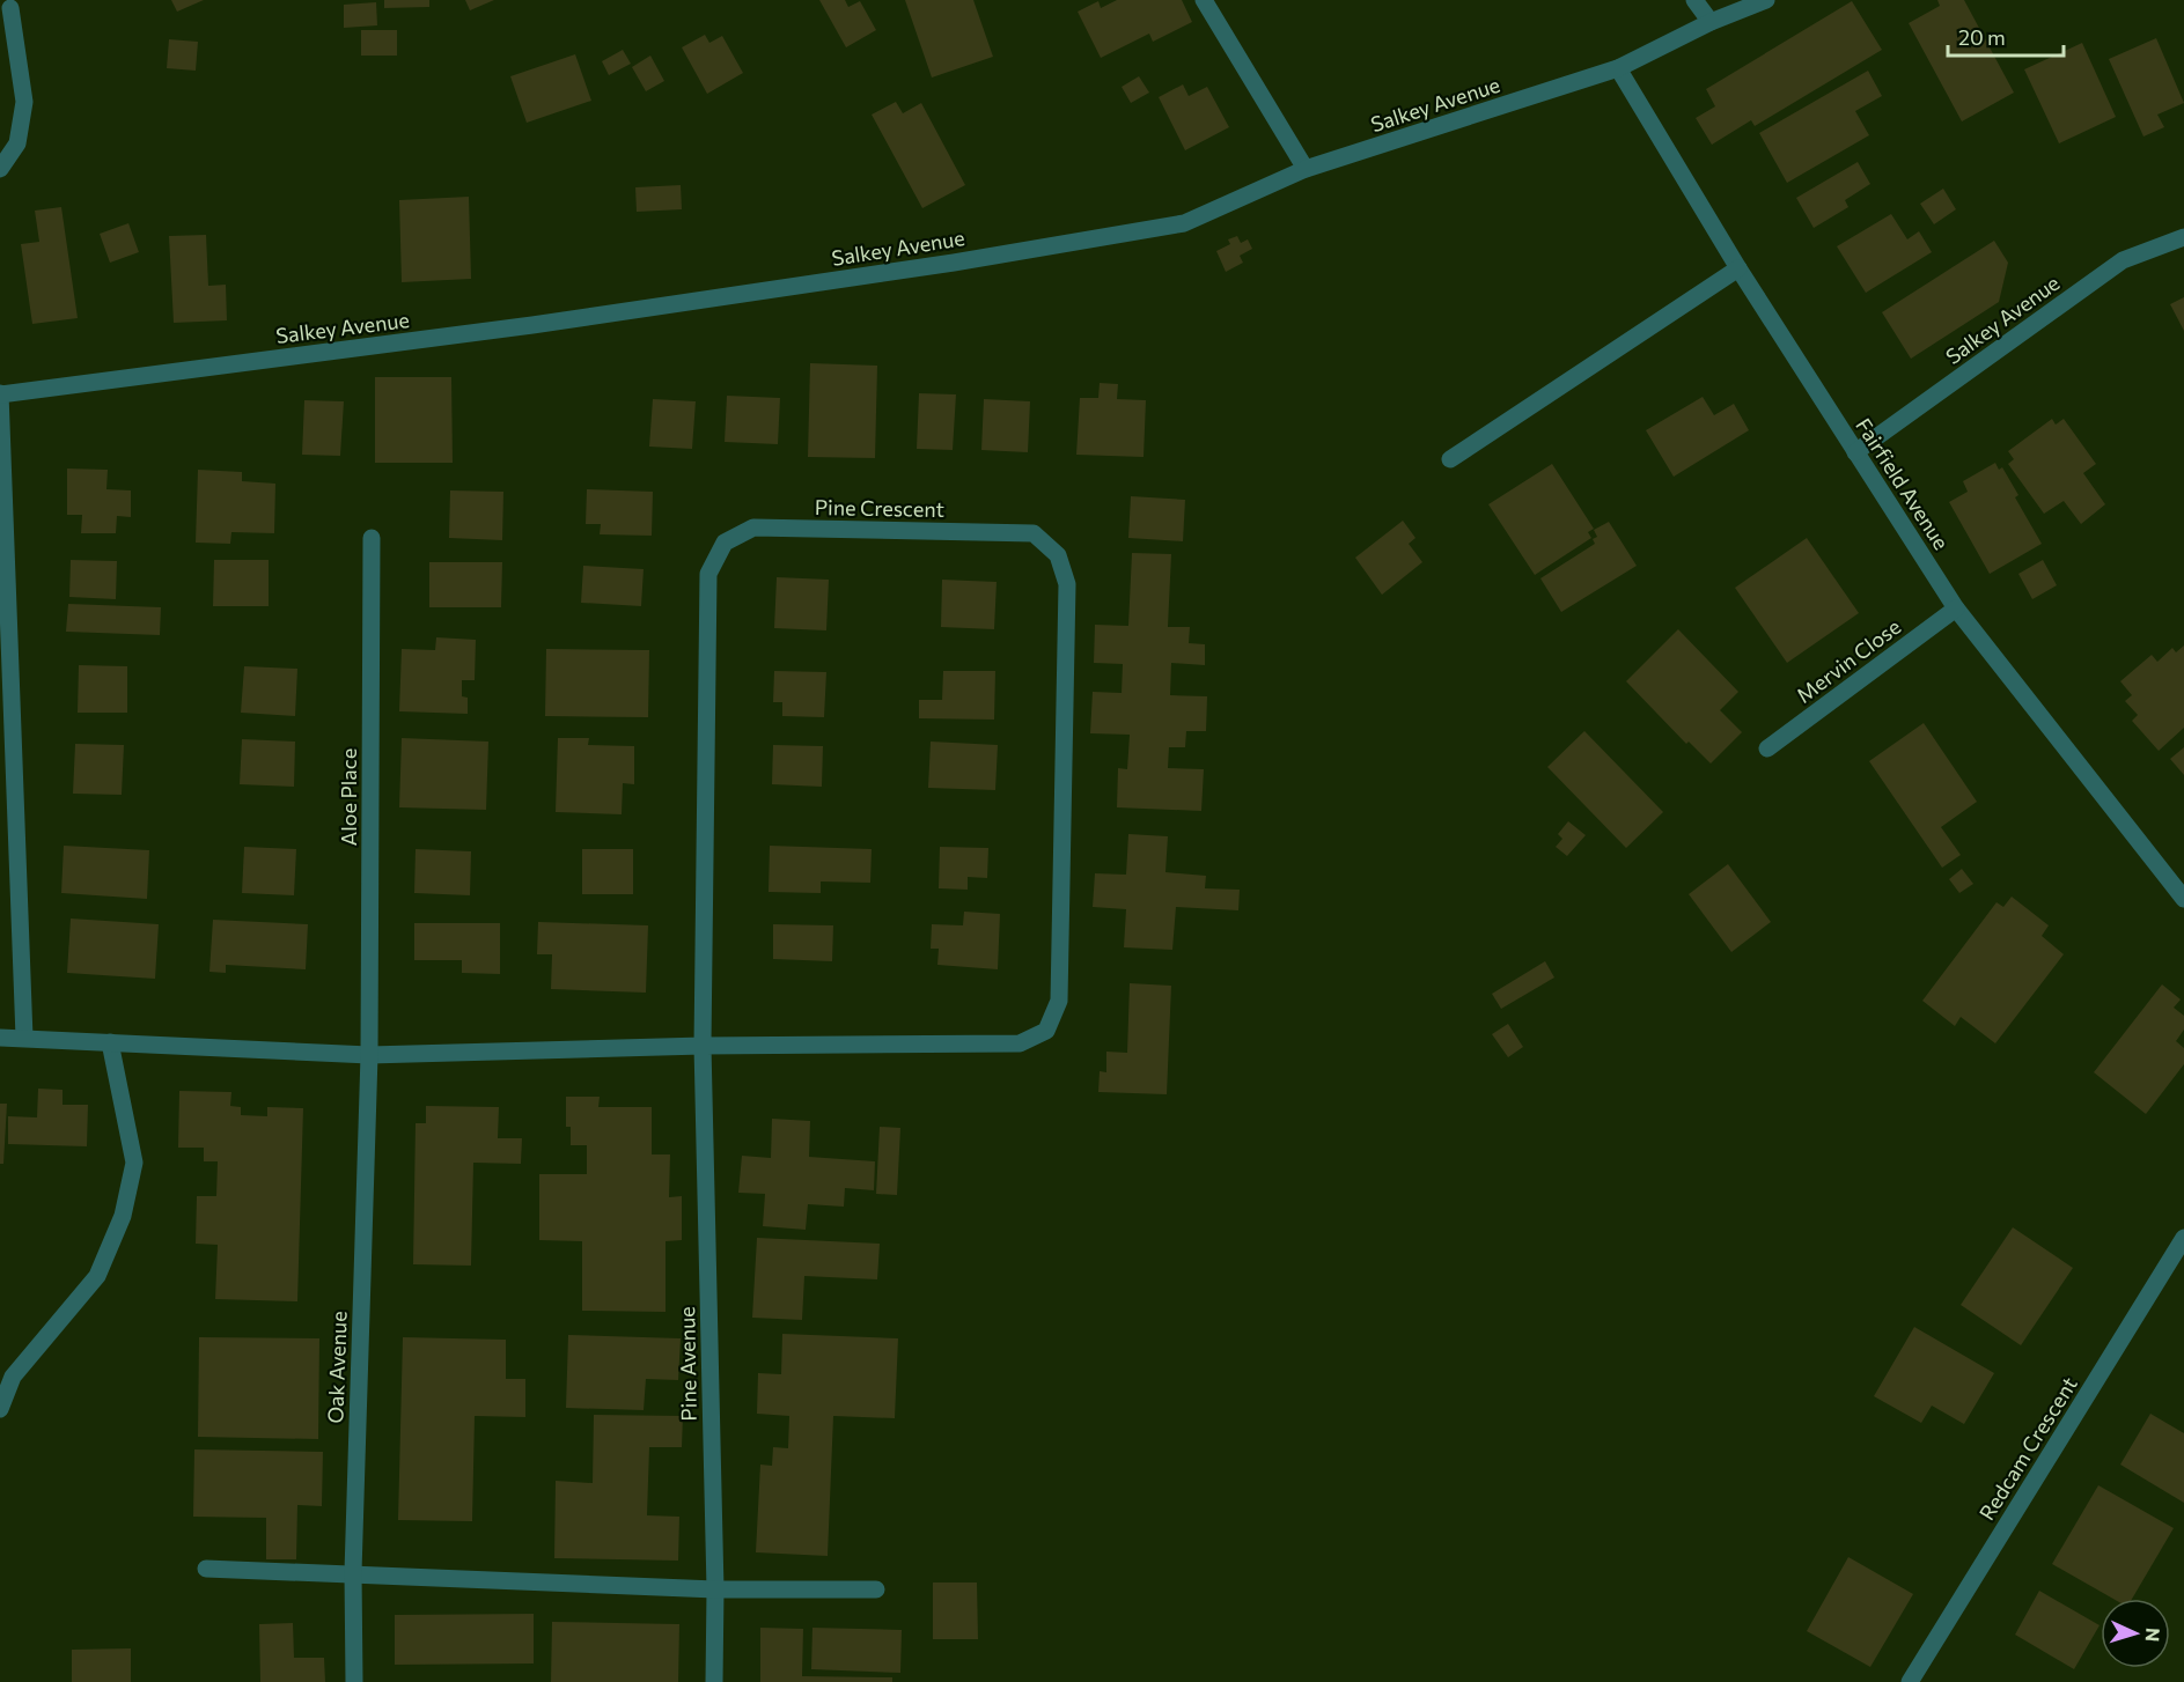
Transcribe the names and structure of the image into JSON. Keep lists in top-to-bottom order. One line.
{"streets":{"street":["Salkey Avenue","Fairfield Avenue","Pine Crescent","Mervin Close","Aloe Place","Pine Avenue","Oak Avenue","Redcam Crescent"]},"crossings":[["Salkey Avenue","Fairfield Avenue"],["Fairfield Avenue","Mervin Close"],["Pine Crescent","Pine Avenue"],["Aloe Place","Oak Avenue"]],"scale_bar":"20 m","north":"right"}
